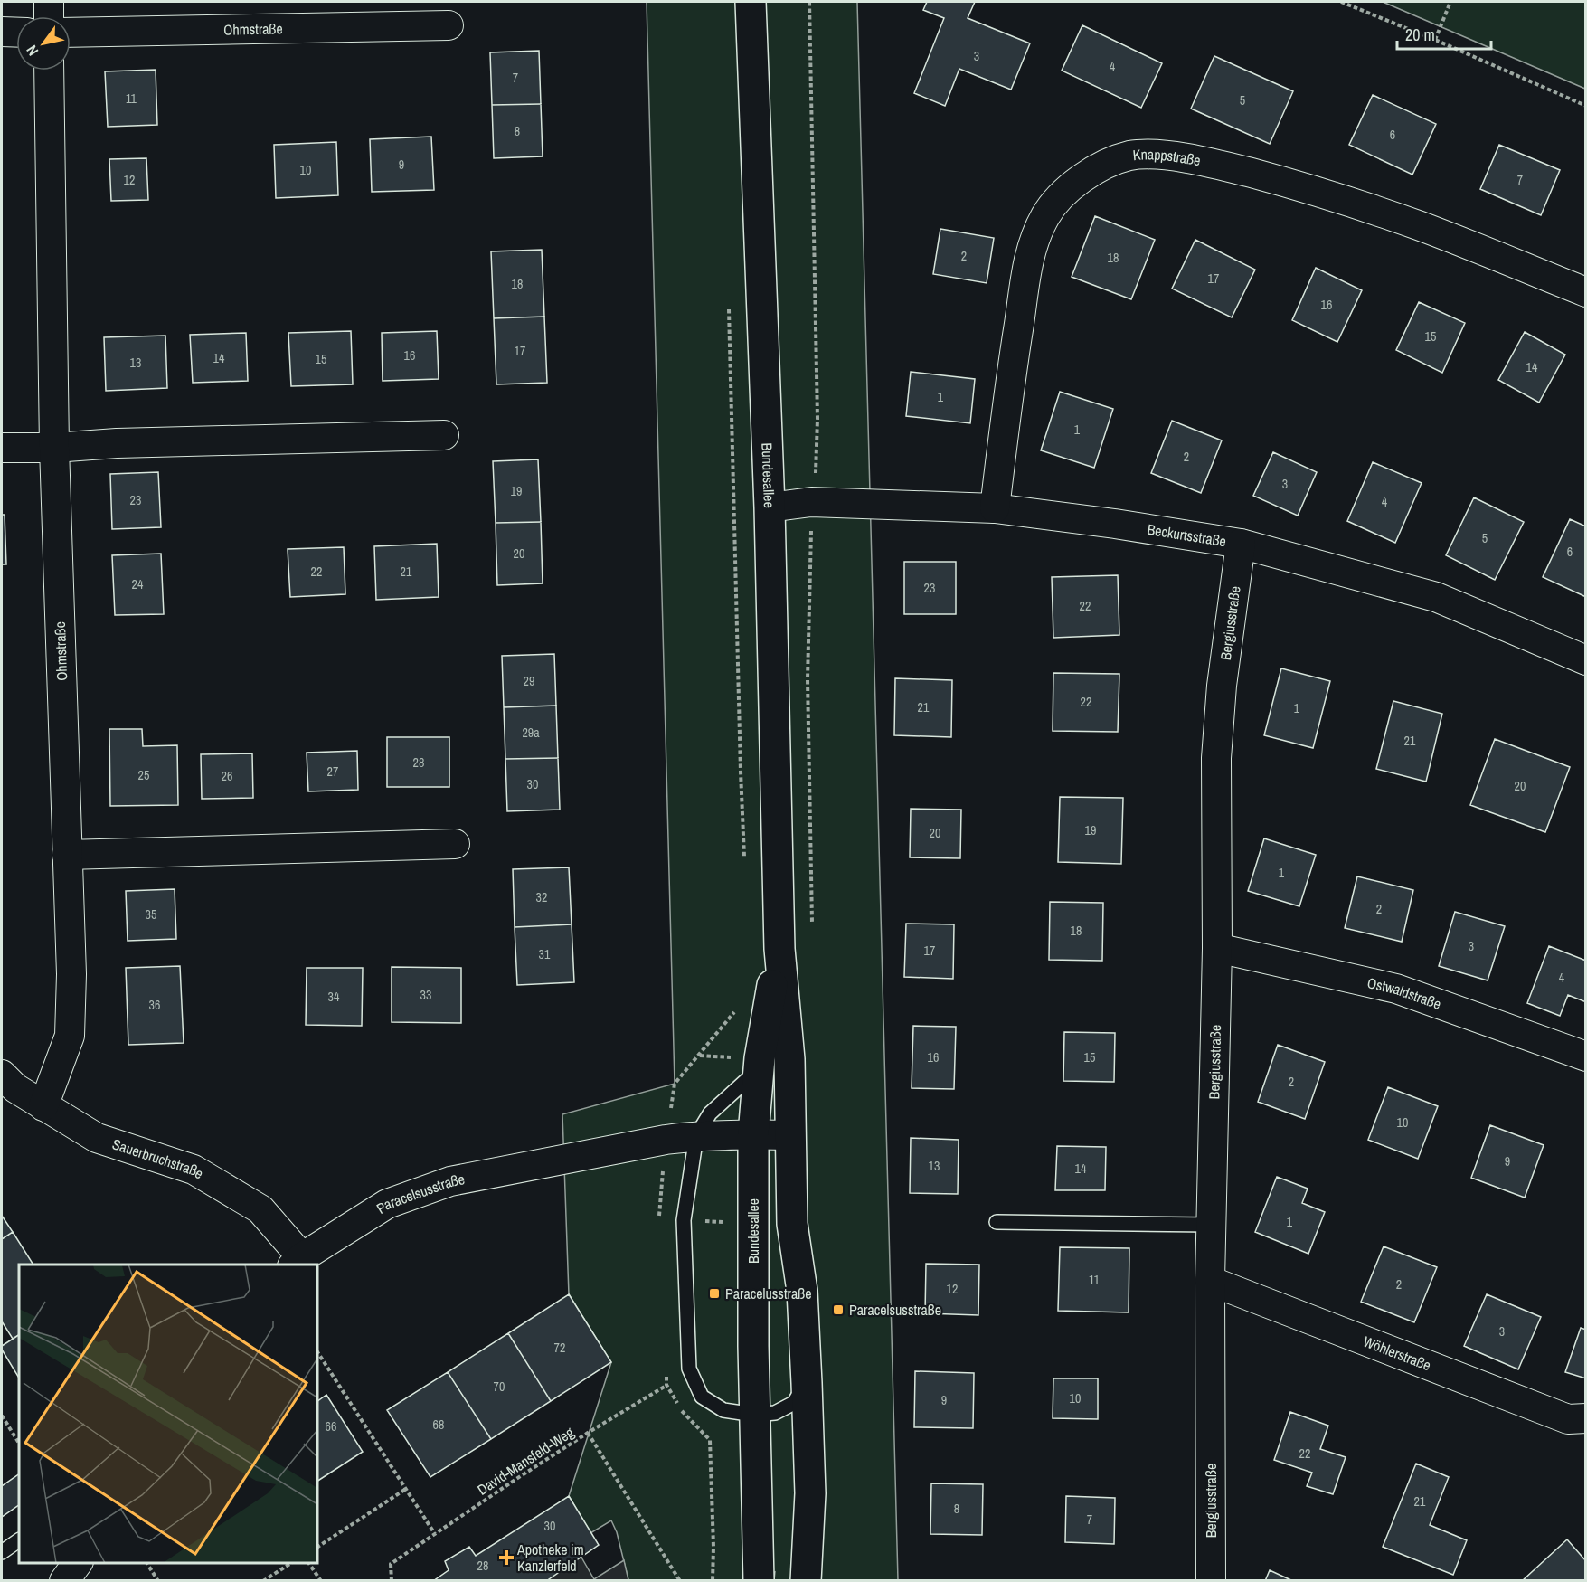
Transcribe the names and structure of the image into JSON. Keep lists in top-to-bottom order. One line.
{"streets":{"street":["Ohmstraße","Knappstraße","Bundesallee","Beckurtsstraße","Bergiusstraße","Ostwaldstraße","Sauerbruchstraße","Paracelsusstraße","Wöhlerstraße"],"path":["David-Mansfeld-Weg"]},"crossings":[["Ohmstraße","Sauerbruchstraße"],["Knappstraße","Beckurtsstraße"],["Bundesallee","Beckurtsstraße"],["Bundesallee","Paracelsusstraße"],["Beckurtsstraße","Bergiusstraße"],["Bergiusstraße","Ostwaldstraße"],["Bergiusstraße","Wöhlerstraße"],["Sauerbruchstraße","Paracelsusstraße"]],"places":{"transit":["Paracelusstraße","Paracelsusstraße"],"health":["Apotheke im Kanzlerfeld"]},"house_numbers":["3","4","7","11","5","8","6","9","10","12","7","2","18","17","18","16","15","17","16","14","15","13","14","1","1","2","3","19","23","4","5","6","20","22","21","24","23","22","29","22","21","1","29a","21","28","27","25","26","30","20","19","20","1","32","2","35","18","3","17","31","4","33","34","36","16","15","2","10","9","13","14","1","11","2","12","3","72","70","10","9","68","66","22","21","8","7","30","28"],"scale_bar":"20 m","north":"bottom left"}
